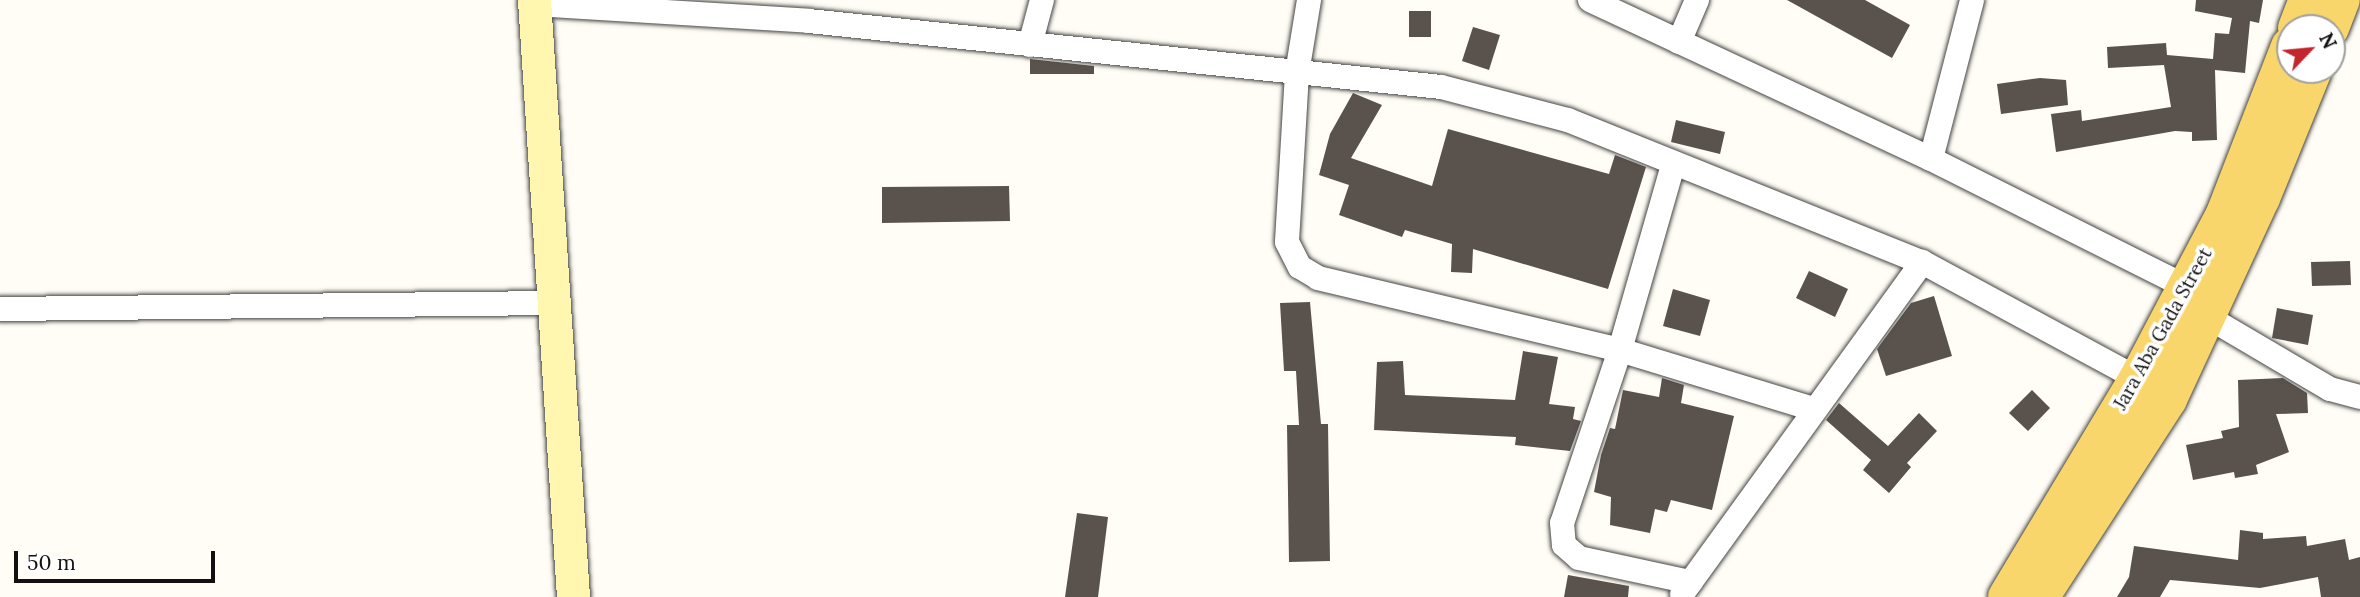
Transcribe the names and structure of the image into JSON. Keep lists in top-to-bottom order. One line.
{"streets":{"main road":["Jara Aba Gada Street"]},"scale_bar":"50 m","north":"top right"}
